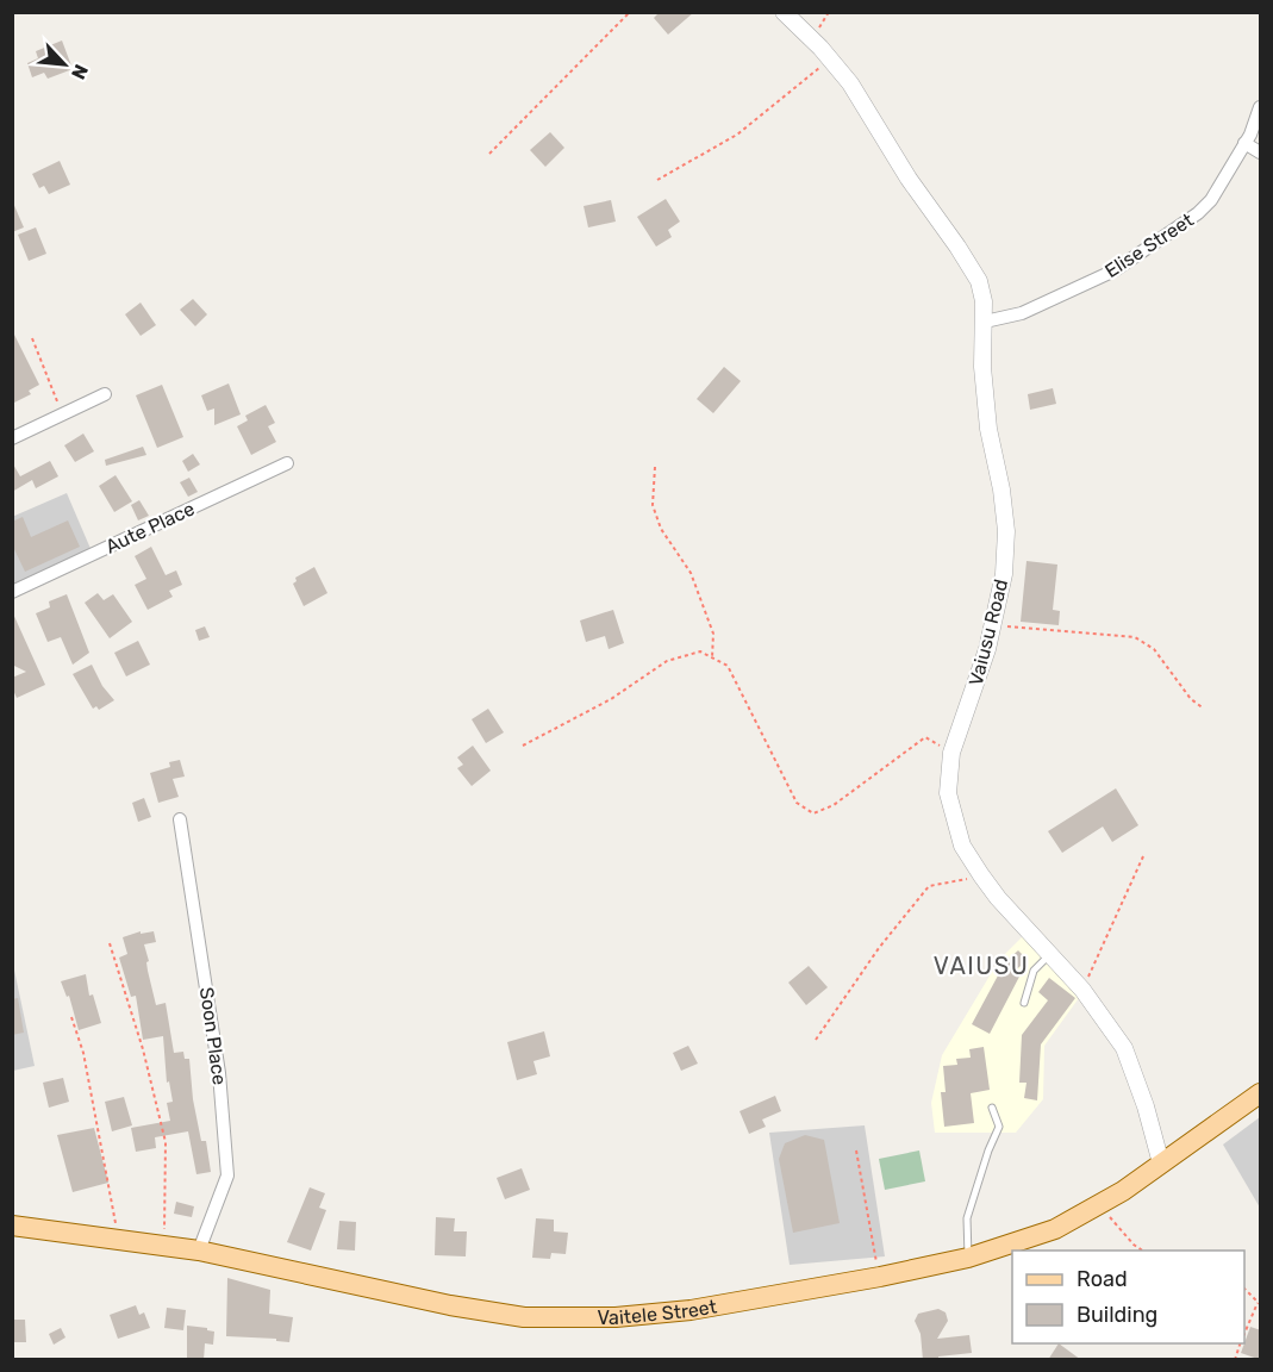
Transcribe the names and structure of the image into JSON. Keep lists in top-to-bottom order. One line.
{"streets":{"main road":["Vaitele Street"],"street":["Elise Street","Aute Place","Vaiusu Road","Soon Place"]},"crossings":[["Elise Street","Vaiusu Road"],["Vaiusu Road","Vaitele Street"],["Soon Place","Vaitele Street"]],"districts":["VAIUSU"],"legend":["Road","Building"],"north":"bottom right"}
